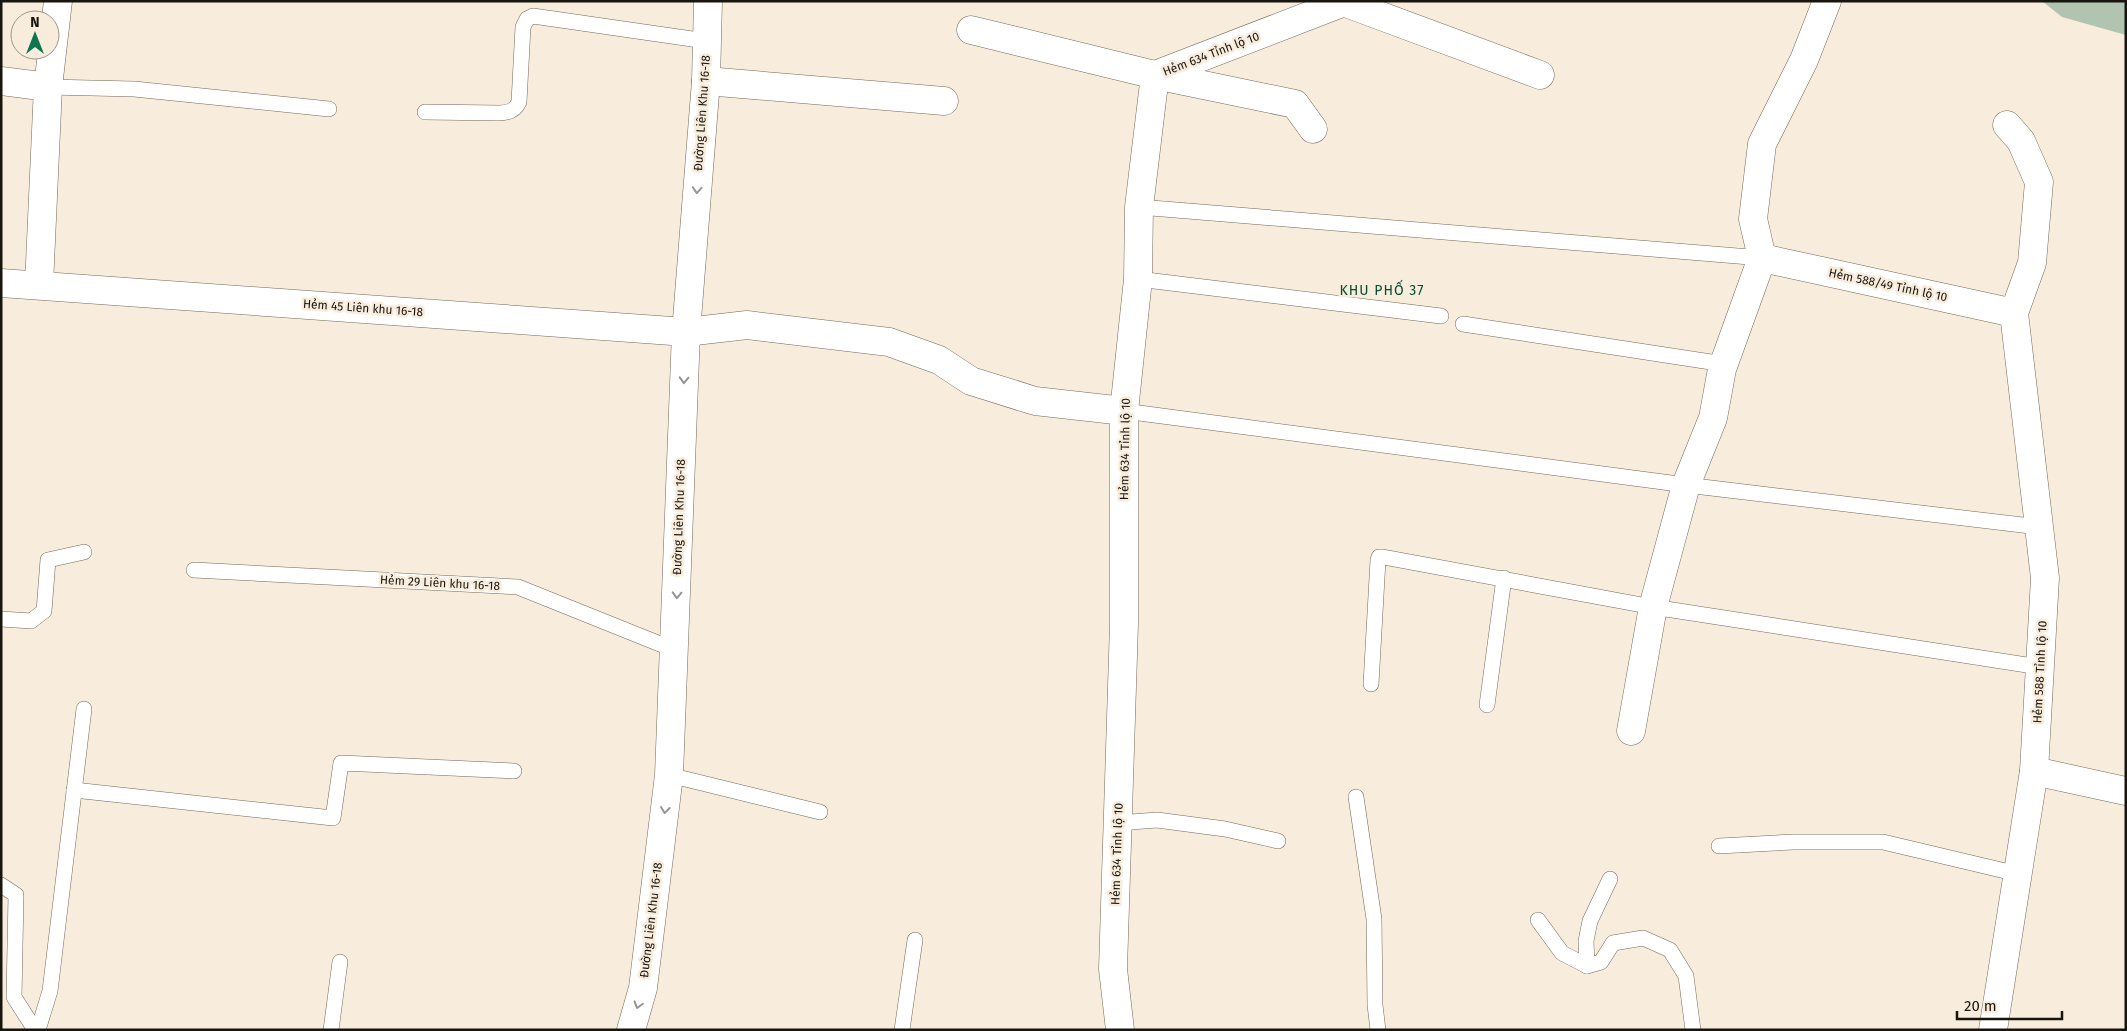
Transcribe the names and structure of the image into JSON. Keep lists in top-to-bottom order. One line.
{"streets":{"street":["Hẻm 634 Tỉnh lộ 10","Đường Liên Khu 16-18","Hẻm 588/49 Tỉnh lộ 10","Hẻm 45 Liên khu 16-18","Hẻm 588 Tỉnh lộ 10"],"lane":["Hẻm 29 Liên khu 16-18"]},"crossings":[["Hẻm 634 Tỉnh lộ 10","Hẻm 45 Liên khu 16-18"],["Đường Liên Khu 16-18","Hẻm 45 Liên khu 16-18"],["Đường Liên Khu 16-18","Hẻm 29 Liên khu 16-18"],["Hẻm 588/49 Tỉnh lộ 10","Hẻm 588 Tỉnh lộ 10"]],"one_way":["Đường Liên Khu 16-18"],"districts":["KHU PHỐ 37"],"scale_bar":"20 m","north":"top"}
